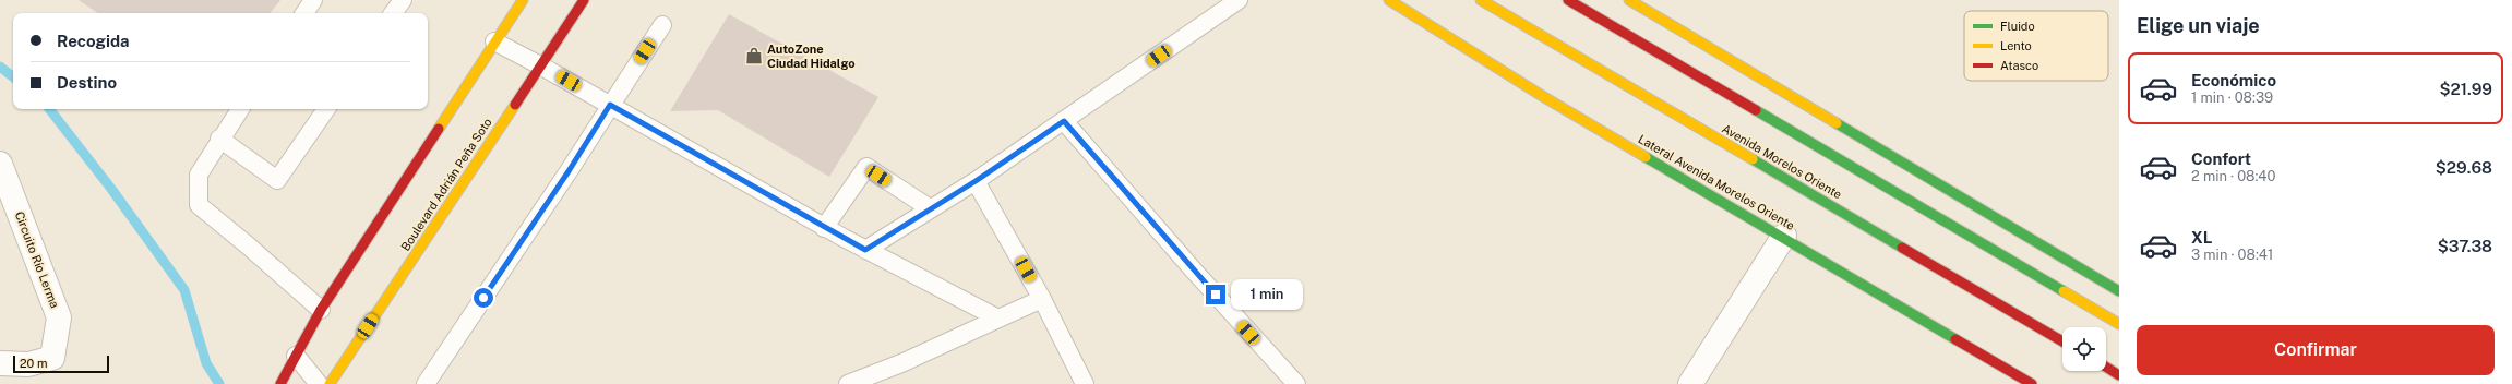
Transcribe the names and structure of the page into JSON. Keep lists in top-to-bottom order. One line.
{"streets":{"main road":["Avenida Morelos Oriente","Lateral Avenida Morelos Oriente","Boulevard Adrián Peña Soto"],"street":["Circuito Río Lerma"]},"places":{"shop":["AutoZone Ciudad Hidalgo"]},"legend":["Fluido","Lento","Atasco"],"scale_bar":"20 m","page":{"heading":"Elige un viaje","banner":["Recogida","Destino"],"list":[{"name":"Económico","note":"1 min · 08:39","value":"$21.99"},{"name":"Confort","note":"2 min · 08:40","value":"$29.68"},{"name":"XL","note":"3 min · 08:41","value":"$37.38"}],"bubble":"1 min","buttons":"Confirmar","scale":"20 m"}}
